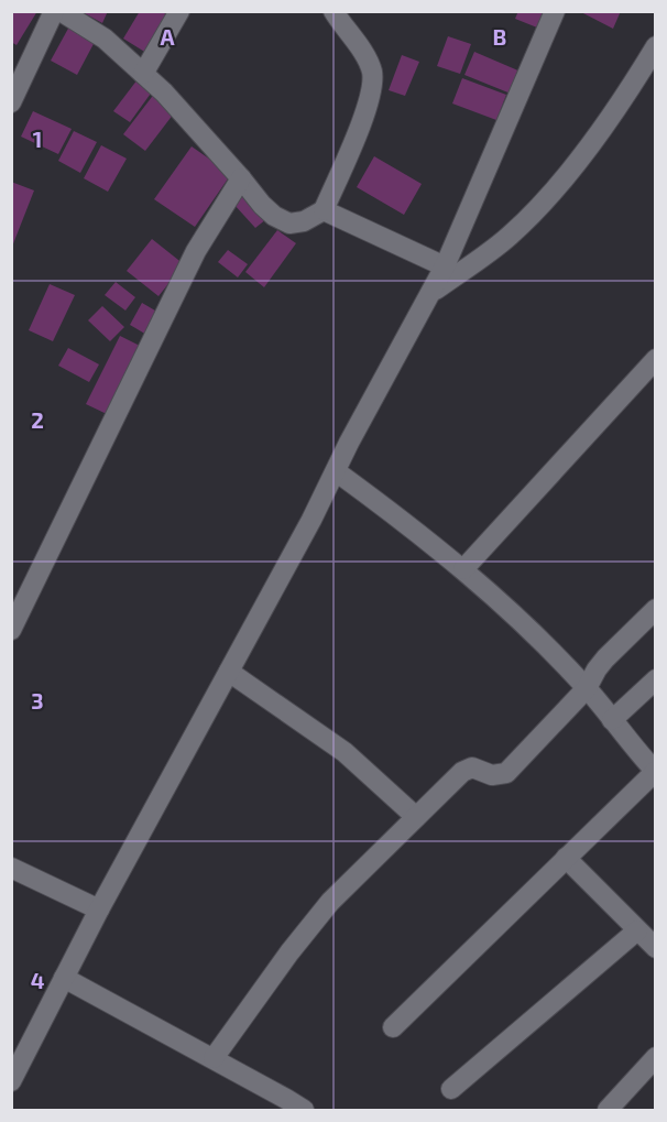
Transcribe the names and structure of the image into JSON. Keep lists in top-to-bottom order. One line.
{"grid":{"columns":["A","B"],"rows":["1","2","3","4"]}}
